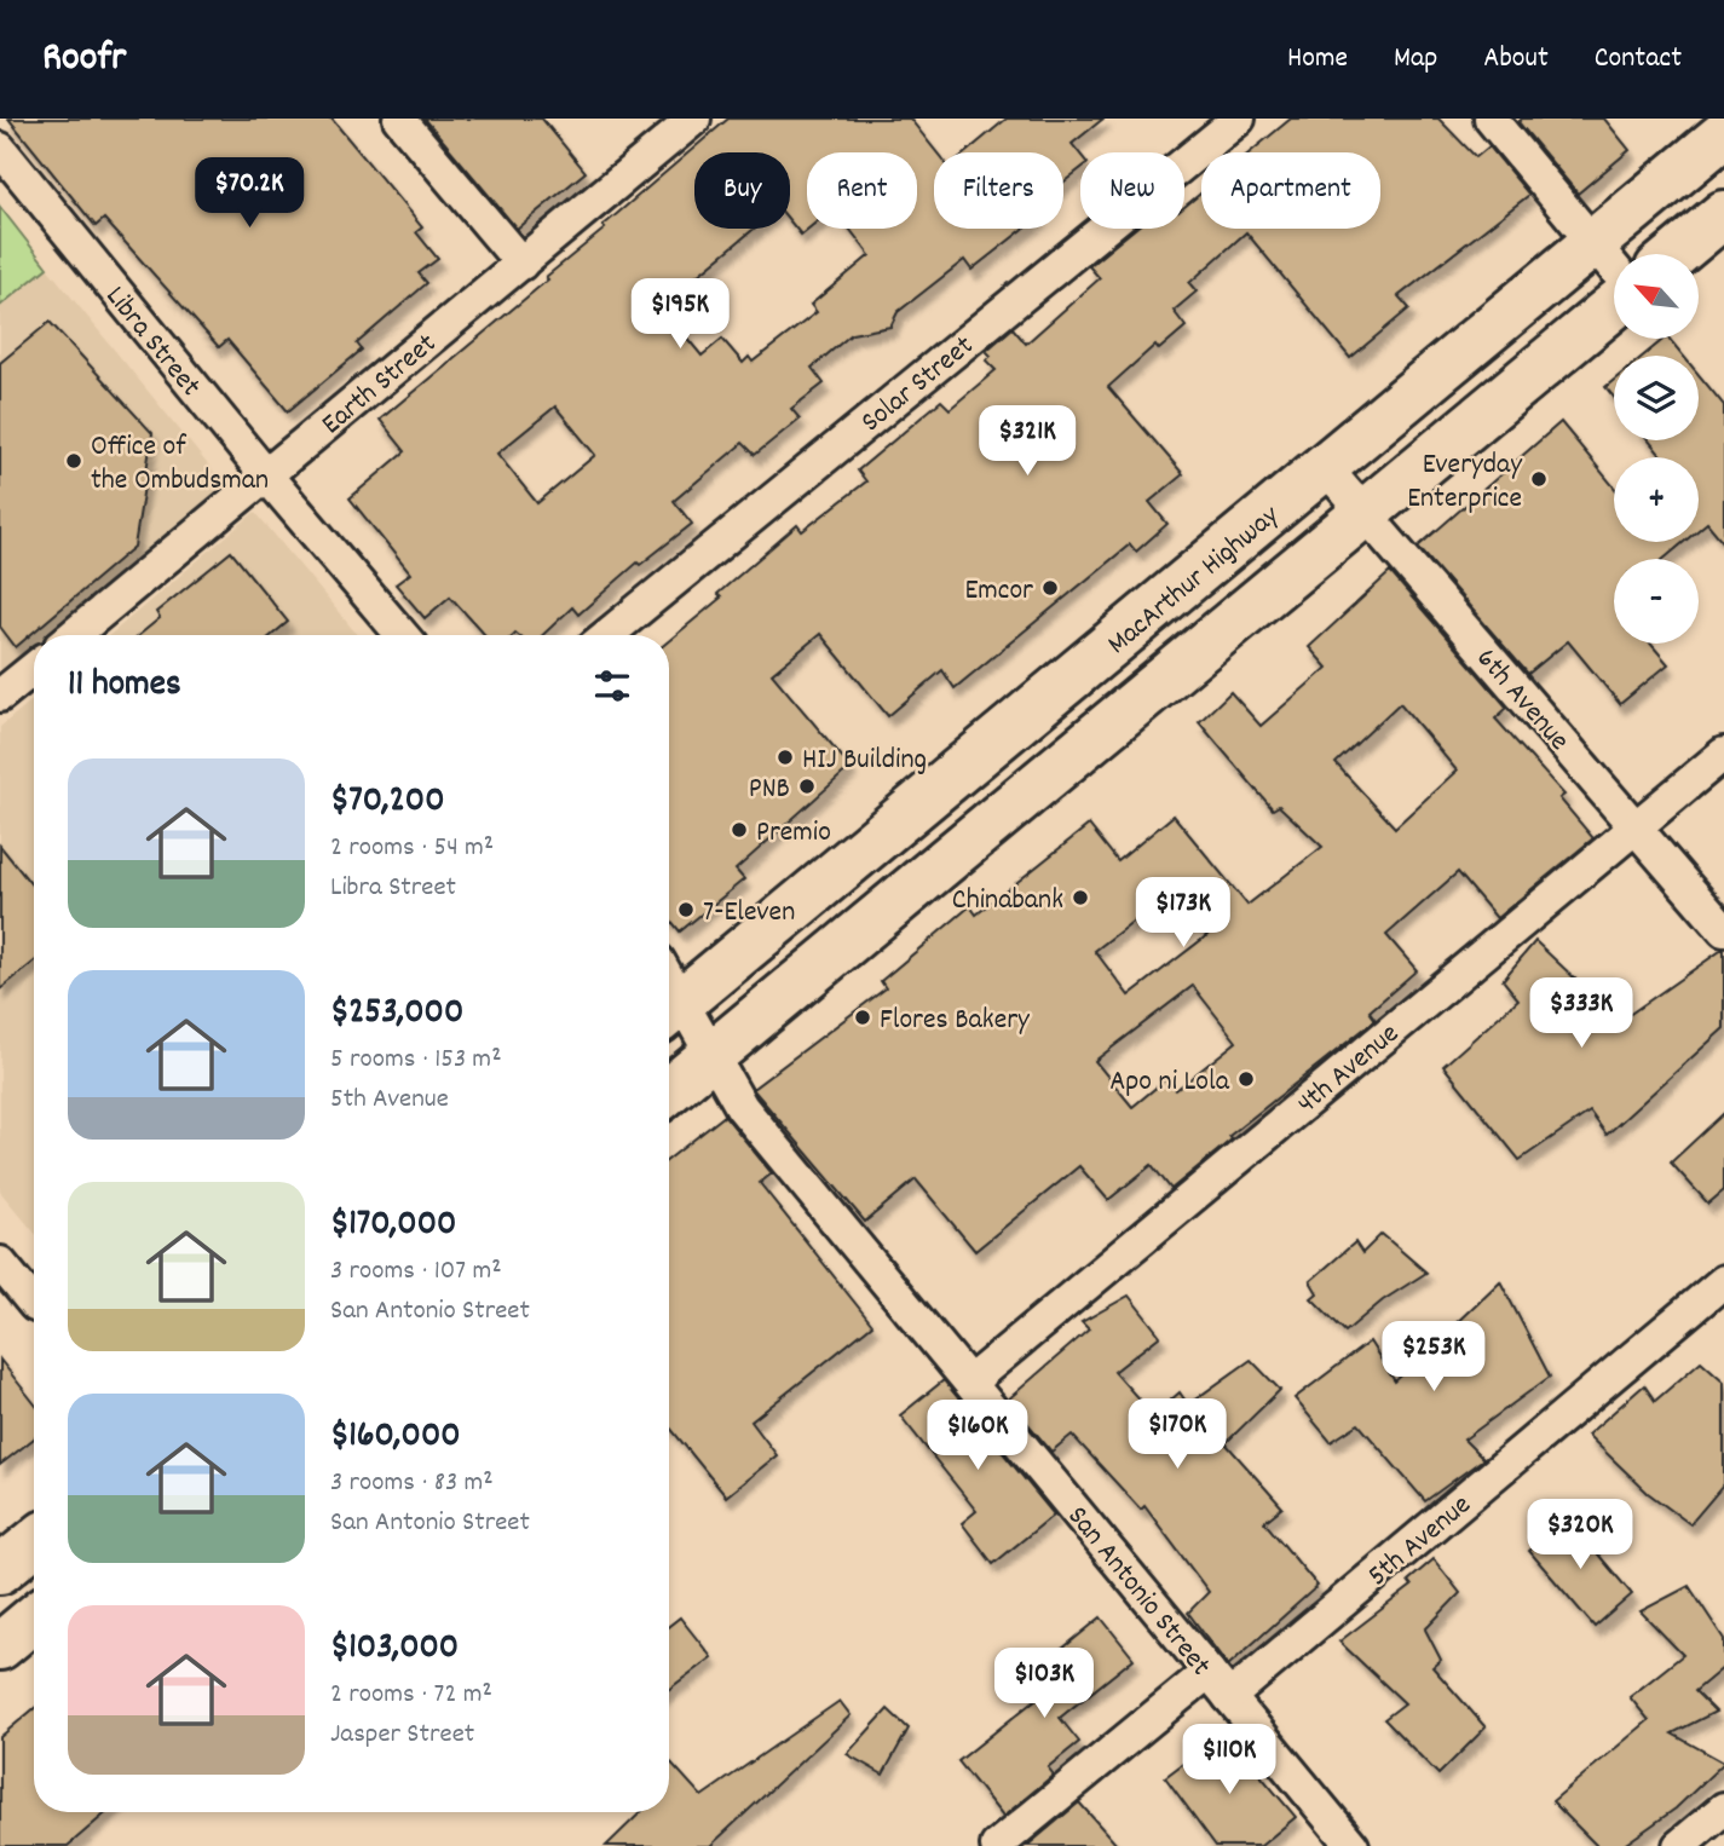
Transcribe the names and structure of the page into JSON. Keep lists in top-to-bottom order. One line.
{"streets":{"main road":["MacArthur Highway"],"street":["Libra Street","Earth Street","Solar Street","6th Avenue","4th Avenue","5th Avenue","San Antonio Street"]},"crossings":[["Libra Street","Earth Street"],["MacArthur Highway","6th Avenue"],["MacArthur Highway","San Antonio Street"],["6th Avenue","4th Avenue"],["4th Avenue","San Antonio Street"],["5th Avenue","San Antonio Street"]],"places":["Office of the Ombudsman","Everyday Enterprice","Emcor","HIJ Building","PNB","Premio","Chinabank","7-Eleven","Flores Bakery","Apo ni Lola"],"north":"top left","page":{"header":"Roofr","nav":["Home","Map","About","Contact"],"chip":["Buy","Rent","Filters","New","Apartment"],"price":["$70.2K","$195K","$321K","$173K","$333K","$253K","$170K","$160K","$320K","$103K","$110K"],"map_buttons":["+","−"],"heading":"11 homes","list":[{"name":"$70,200","note":"2 rooms · 54 m² · Libra Street"},{"name":"$253,000","note":"5 rooms · 153 m² · 5th Avenue"},{"name":"$170,000","note":"3 rooms · 107 m² · San Antonio Street"},{"name":"$160,000","note":"3 rooms · 83 m² · San Antonio Street"},{"name":"$103,000","note":"2 rooms · 72 m² · Jasper Street"}]}}
